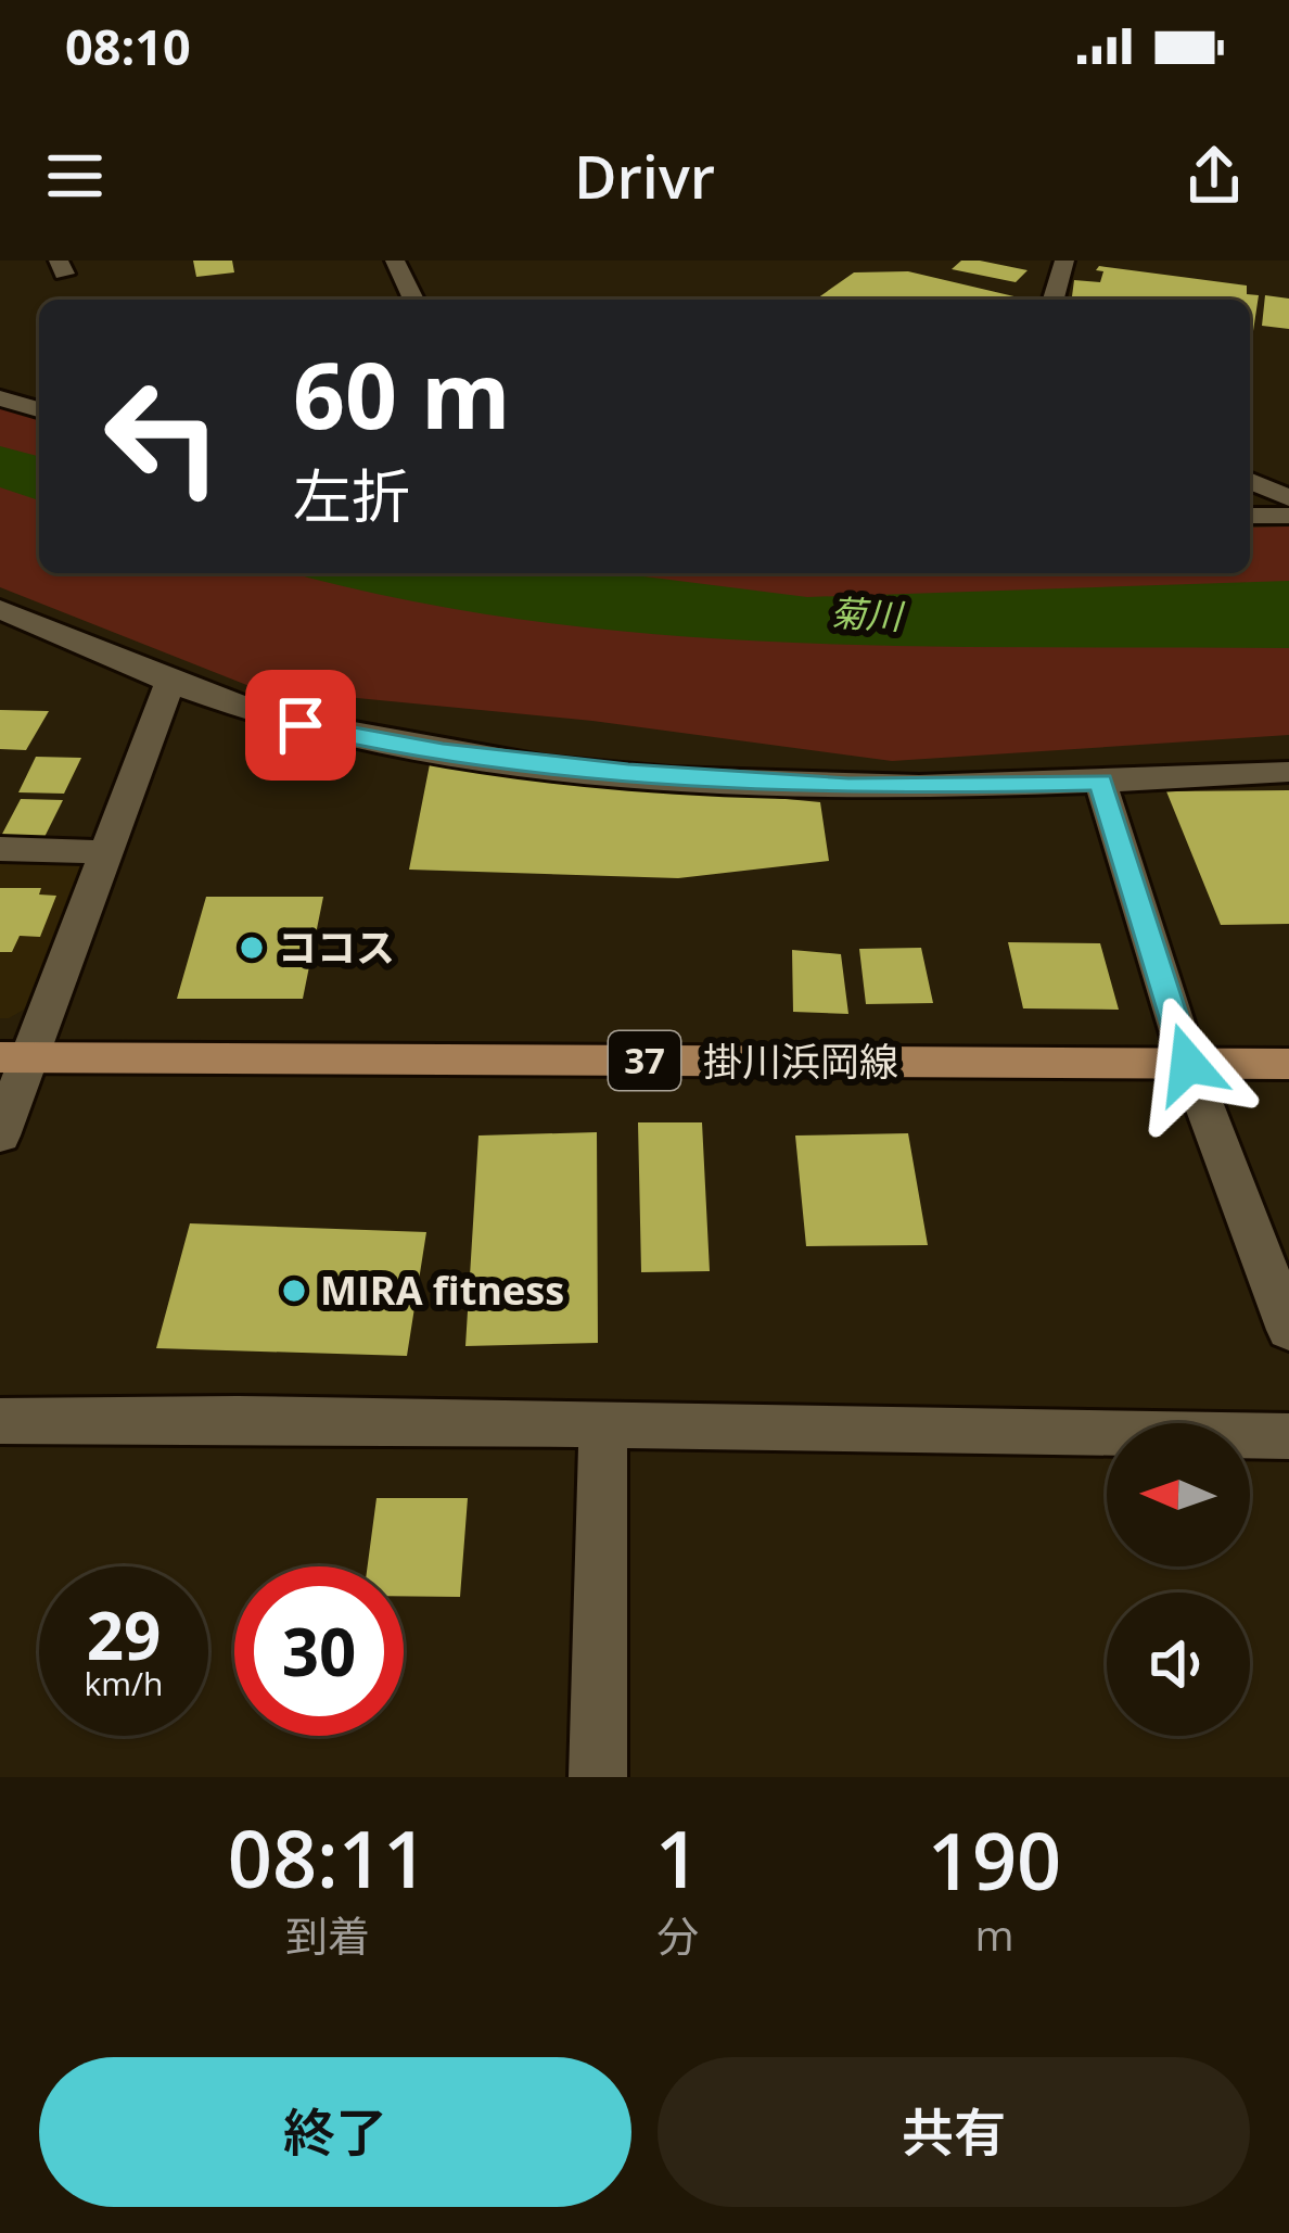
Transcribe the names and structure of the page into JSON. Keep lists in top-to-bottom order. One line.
{"streets":{"main road":["37","掛川浜岡線"]},"water":["菊川"],"places":["ココス","MIRA fitness"],"north":"left","page":{"status":"08:10","header":"Drivr","turn":["60 m","左折"],"speed":"29 km/h","limit":"30","eta":["08:11","到着","1","分","190","m"],"buttons":["終了","共有"]}}
